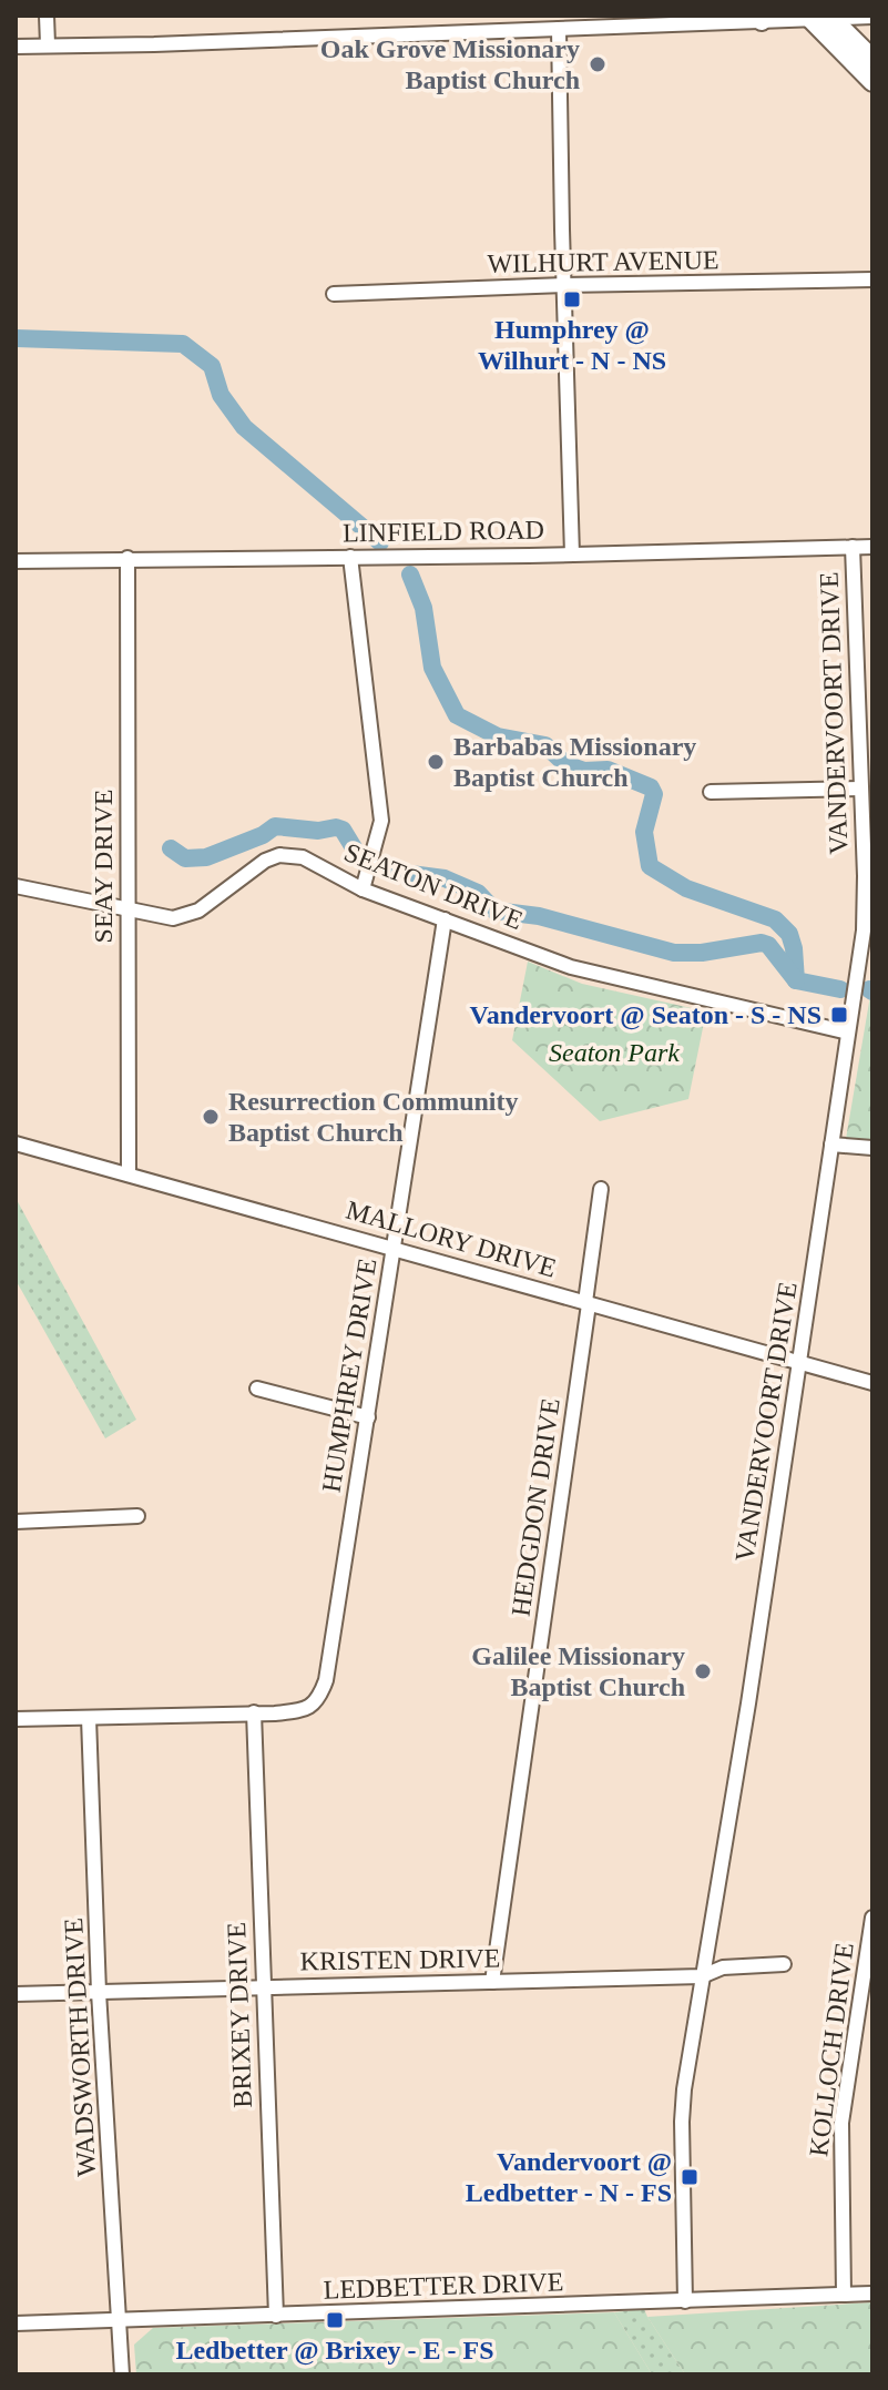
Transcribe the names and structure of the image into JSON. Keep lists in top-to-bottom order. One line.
{"streets":{"street":["WILHURT AVENUE","LINFIELD ROAD","VANDERVOORT DRIVE","SEAY DRIVE","SEATON DRIVE","MALLORY DRIVE","HUMPHREY DRIVE","HEDGDON DRIVE","KRISTEN DRIVE","BRIXEY DRIVE","WADSWORTH DRIVE","KOLLOCH DRIVE","LEDBETTER DRIVE"]},"crossings":[["LINFIELD ROAD","VANDERVOORT DRIVE"],["LINFIELD ROAD","SEAY DRIVE"],["VANDERVOORT DRIVE","SEATON DRIVE"],["VANDERVOORT DRIVE","MALLORY DRIVE"],["VANDERVOORT DRIVE","KRISTEN DRIVE"],["VANDERVOORT DRIVE","LEDBETTER DRIVE"],["SEAY DRIVE","SEATON DRIVE"],["SEAY DRIVE","MALLORY DRIVE"],["SEATON DRIVE","HUMPHREY DRIVE"],["MALLORY DRIVE","HUMPHREY DRIVE"],["MALLORY DRIVE","HEDGDON DRIVE"],["HUMPHREY DRIVE","BRIXEY DRIVE"],["HEDGDON DRIVE","KRISTEN DRIVE"],["KRISTEN DRIVE","BRIXEY DRIVE"],["KRISTEN DRIVE","WADSWORTH DRIVE"],["BRIXEY DRIVE","LEDBETTER DRIVE"],["WADSWORTH DRIVE","LEDBETTER DRIVE"],["KOLLOCH DRIVE","LEDBETTER DRIVE"]],"parks":["Seaton Park"],"places":{"other":["Oak Grove Missionary Baptist Church","Barbabas Missionary Baptist Church","Resurrection Community Baptist Church","Galilee Missionary Baptist Church"],"transit":["Humphrey @ Wilhurt - N - NS","Vandervoort @ Seaton - S - NS","Vandervoort @ Ledbetter - N - FS","Ledbetter @ Brixey - E - FS"]}}
